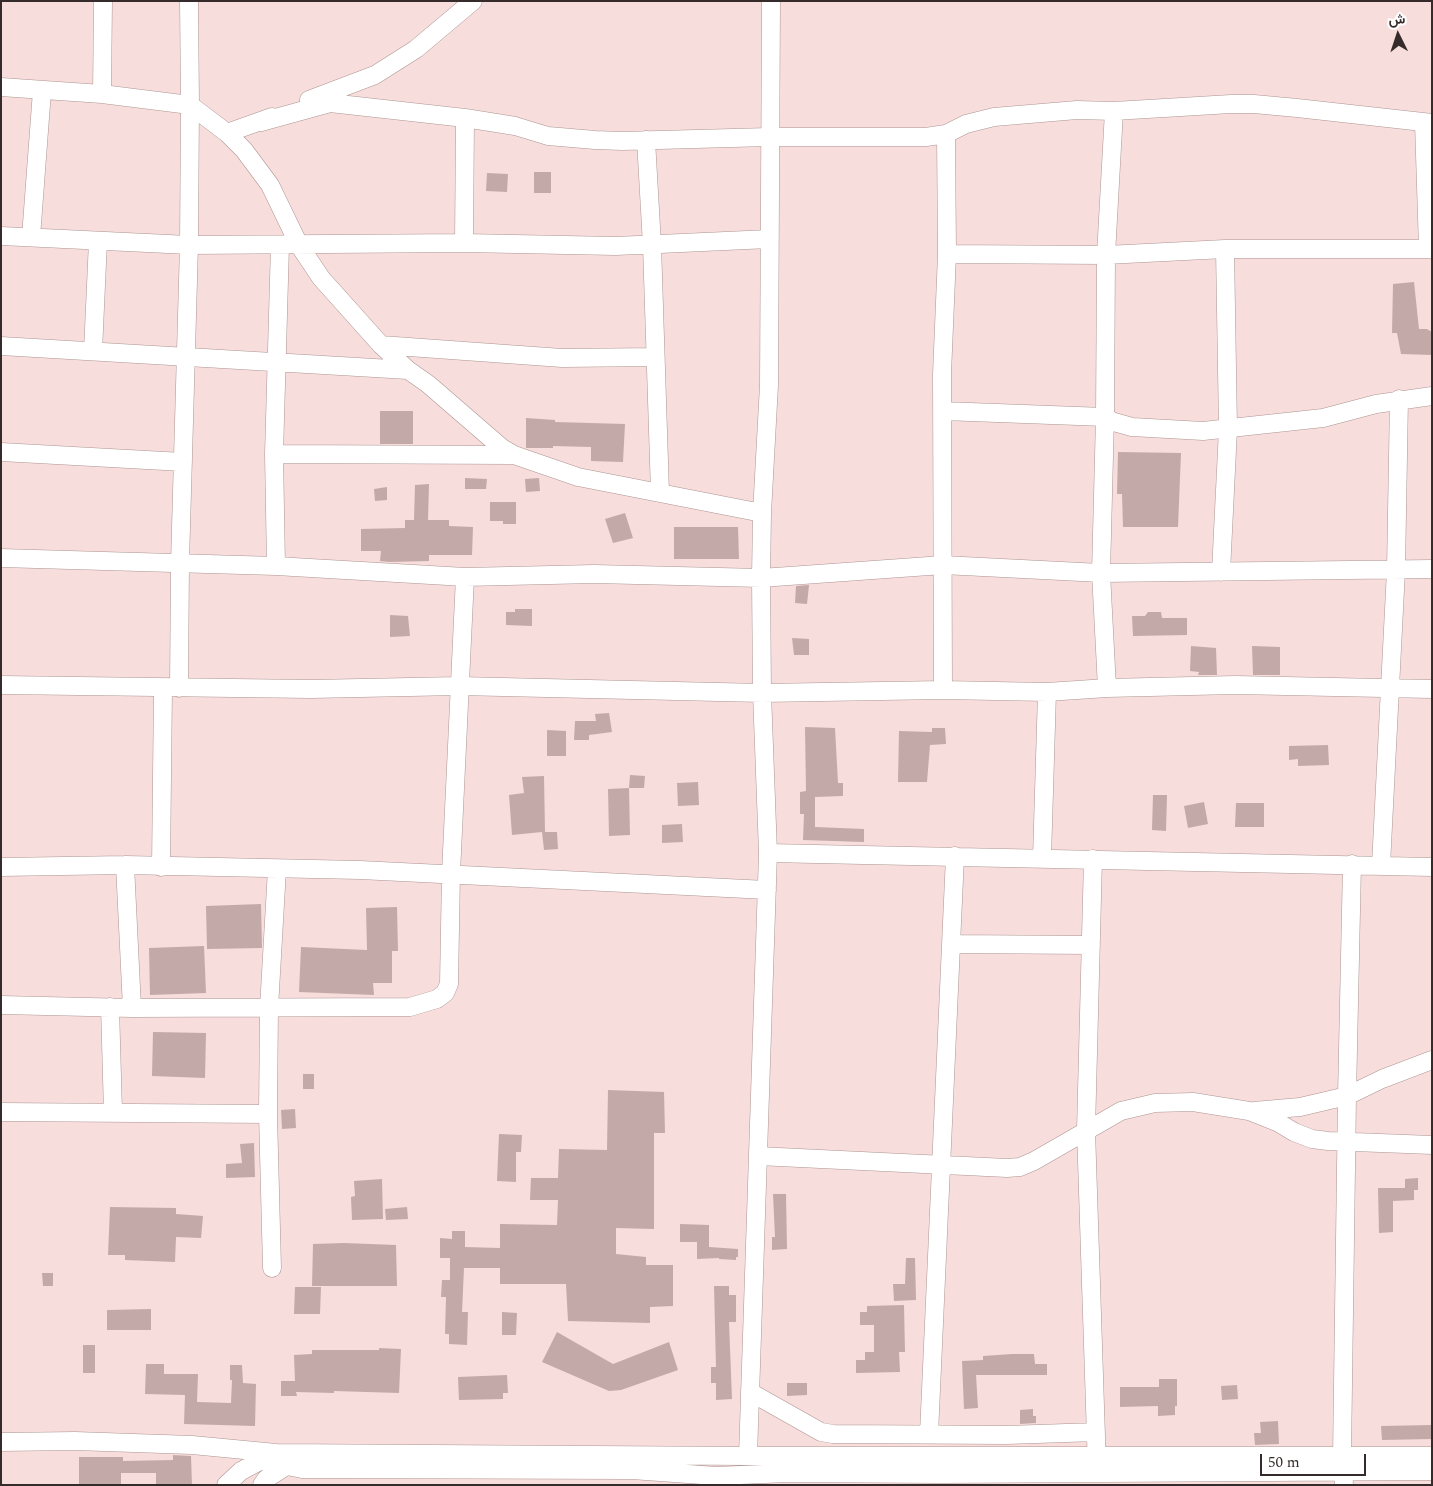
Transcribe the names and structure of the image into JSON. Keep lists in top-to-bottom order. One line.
{"scale_bar":"50 m","north":"top"}
